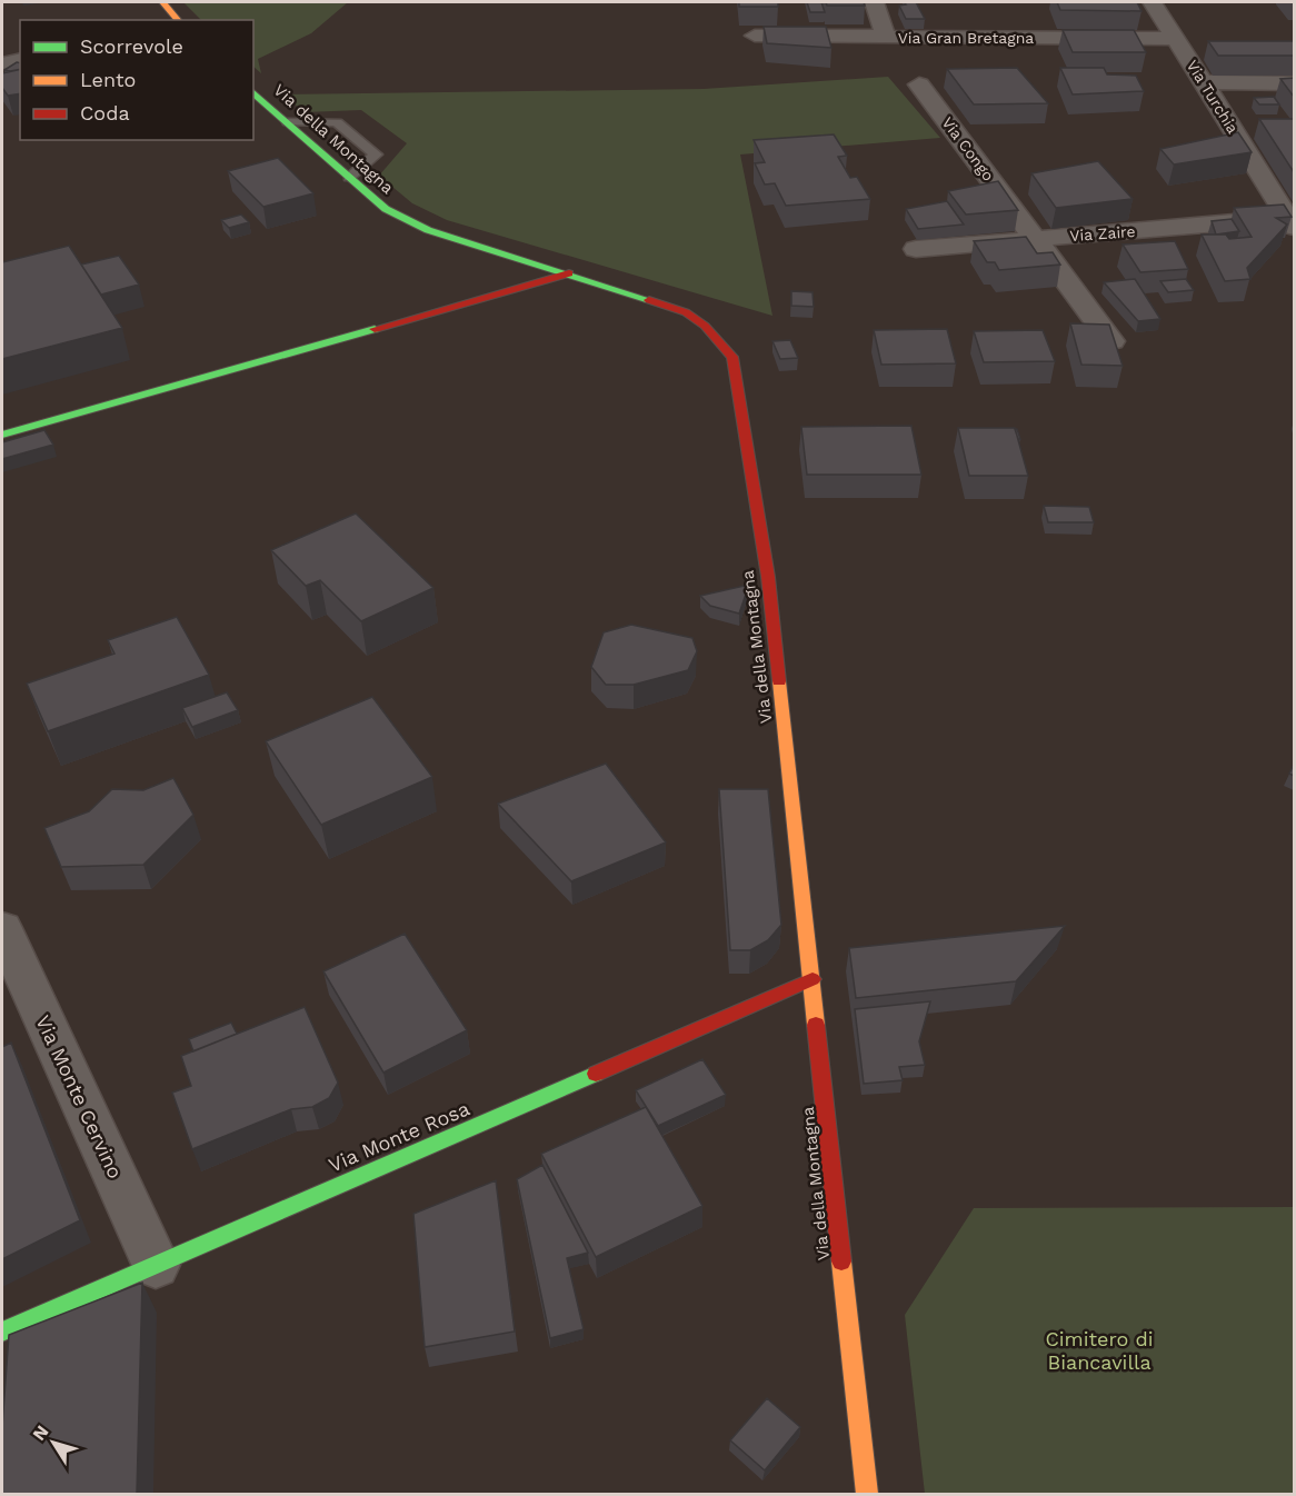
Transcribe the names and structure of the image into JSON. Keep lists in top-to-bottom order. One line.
{"streets":{"street":["Via Gran Bretagna","Via Turchia","Via della Montagna","Via Congo","Via Zaire","Via Monte Cervino","Via Monte Rosa"]},"crossings":[["Via Gran Bretagna","Via Turchia"],["Via Turchia","Via Zaire"],["Via della Montagna","Via Monte Rosa"],["Via Congo","Via Zaire"],["Via Monte Cervino","Via Monte Rosa"]],"parks":["Cimitero di Biancavilla"],"legend":["Scorrevole","Lento","Coda"],"north":"top left"}
